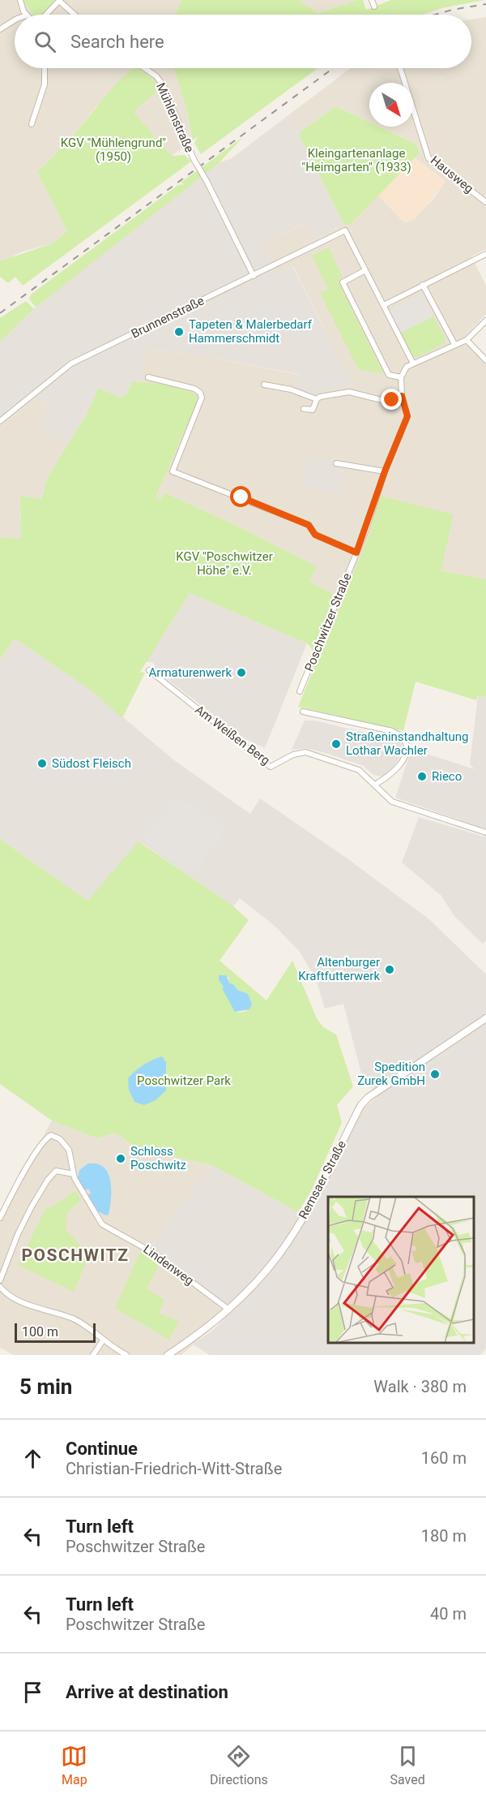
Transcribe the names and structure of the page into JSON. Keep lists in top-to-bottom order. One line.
{"streets":{"street":["Mühlenstraße","Hausweg","Brunnenstraße","Poschwitzer Straße","Am Weißen Berg","Remsaer Straße","Lindenweg"]},"crossings":[["Mühlenstraße","Brunnenstraße"],["Remsaer Straße","Lindenweg"]],"districts":["POSCHWITZ"],"parks":["KGV \"Mühlengrund\" (1950)","Kleingartenanlage \"Heimgarten\" (1933)","KGV \"Poschwitzer Höhe\" e.V.","Poschwitzer Park"],"places":["Tapeten & Malerbedarf Hammerschmidt","Armaturenwerk","Straßeninstandhaltung Lothar Wachler","Südost Fleisch","Rieco","Altenburger Kraftfutterwerk","Spedition Zurek GmbH","Schloss Poschwitz"],"scale_bar":"100 m","north":"bottom right","page":{"search":"Search here","scale":"100 m","heading":["5 min","Walk · 380 m"],"list":[["Continue","Christian-Friedrich-Witt-Straße","160 m"],["Turn left","Poschwitzer Straße","180 m"],["Turn left","Poschwitzer Straße","40 m"],"Arrive at destination"],"nav":["Map","Directions","Saved"]}}
